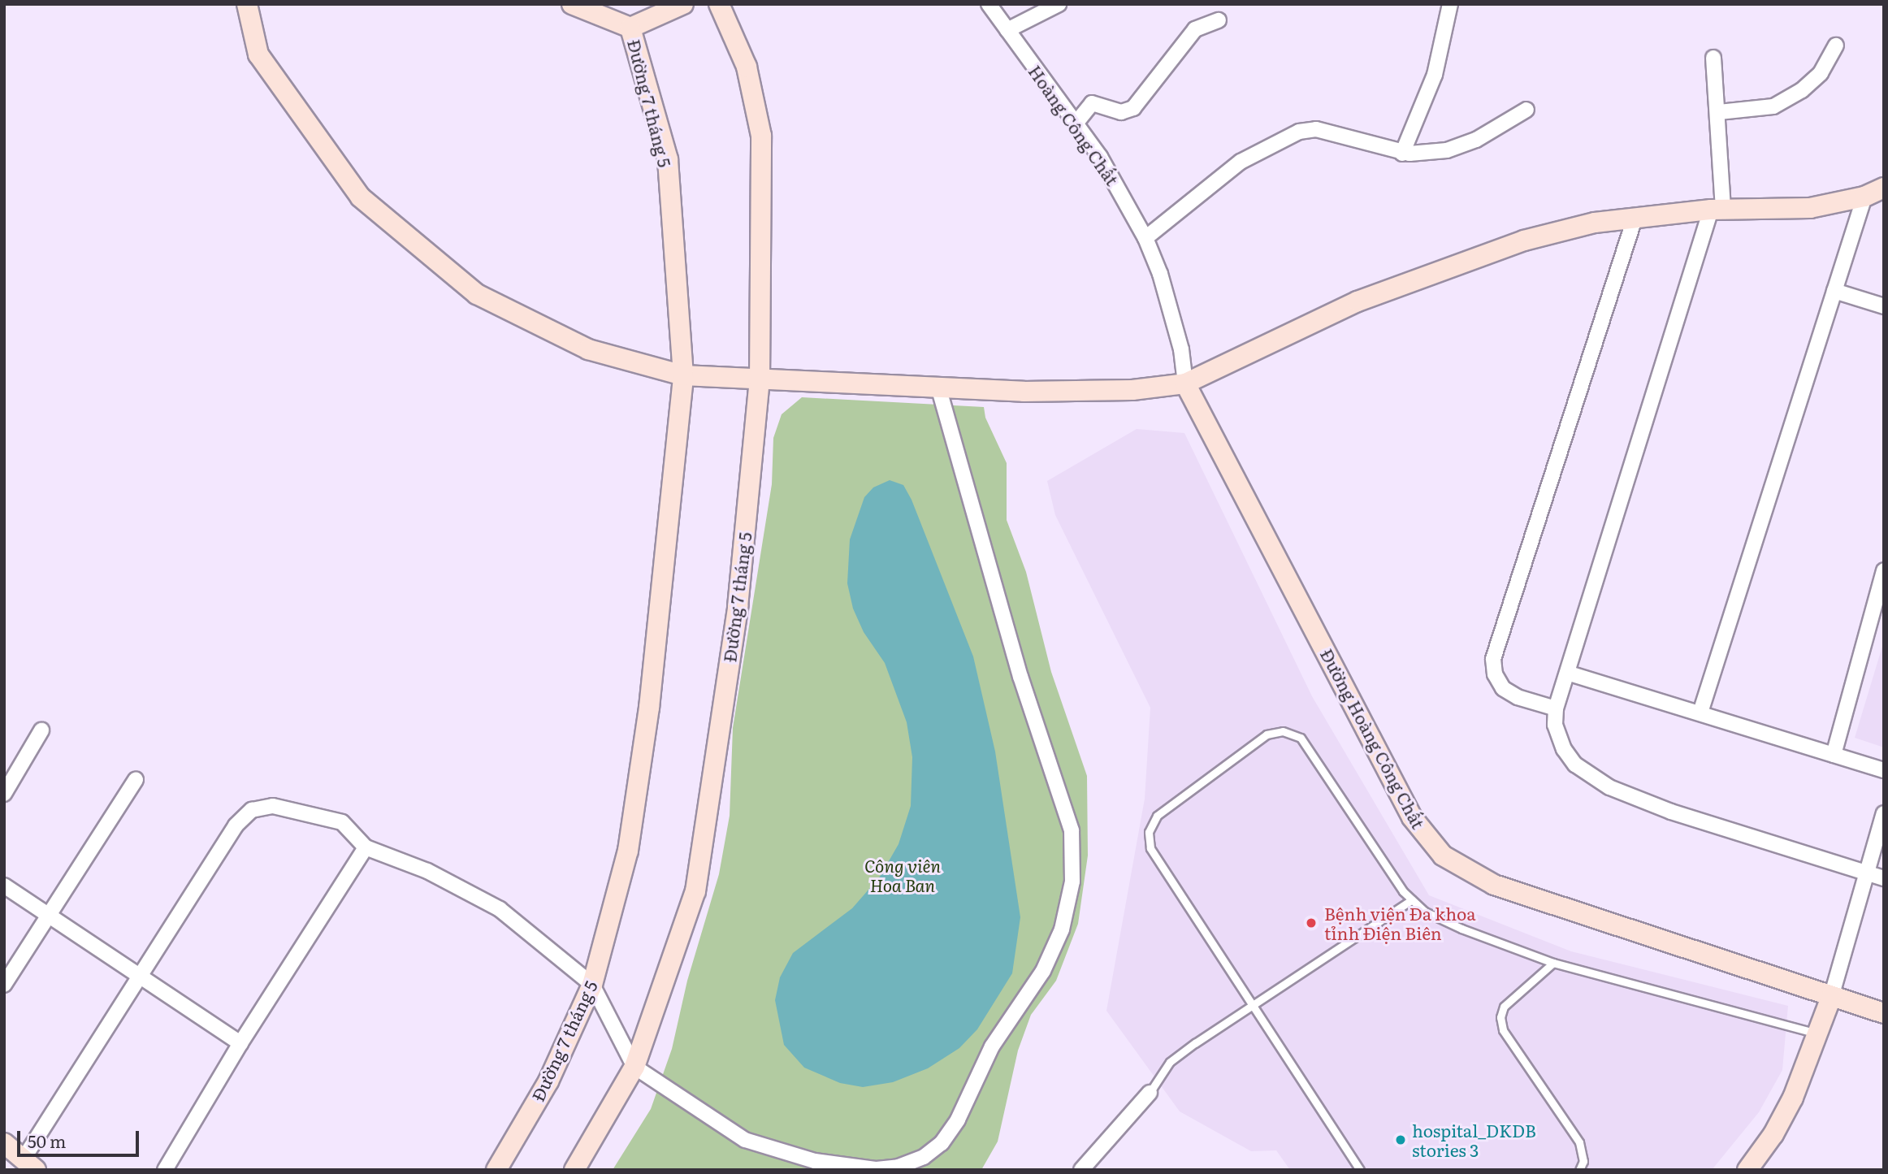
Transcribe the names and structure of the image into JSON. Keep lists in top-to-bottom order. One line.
{"streets":{"street":["Đường 7 tháng 5","Hoàng Công Chất","Đường Hoàng Công Chất"]},"crossings":[["Hoàng Công Chất","Đường Hoàng Công Chất"]],"parks":["Công viên Hoa Ban"],"places":["Bệnh viện Đa khoa tỉnh Điện Biên","hospital_DKDB stories 3"],"scale_bar":"50 m"}
